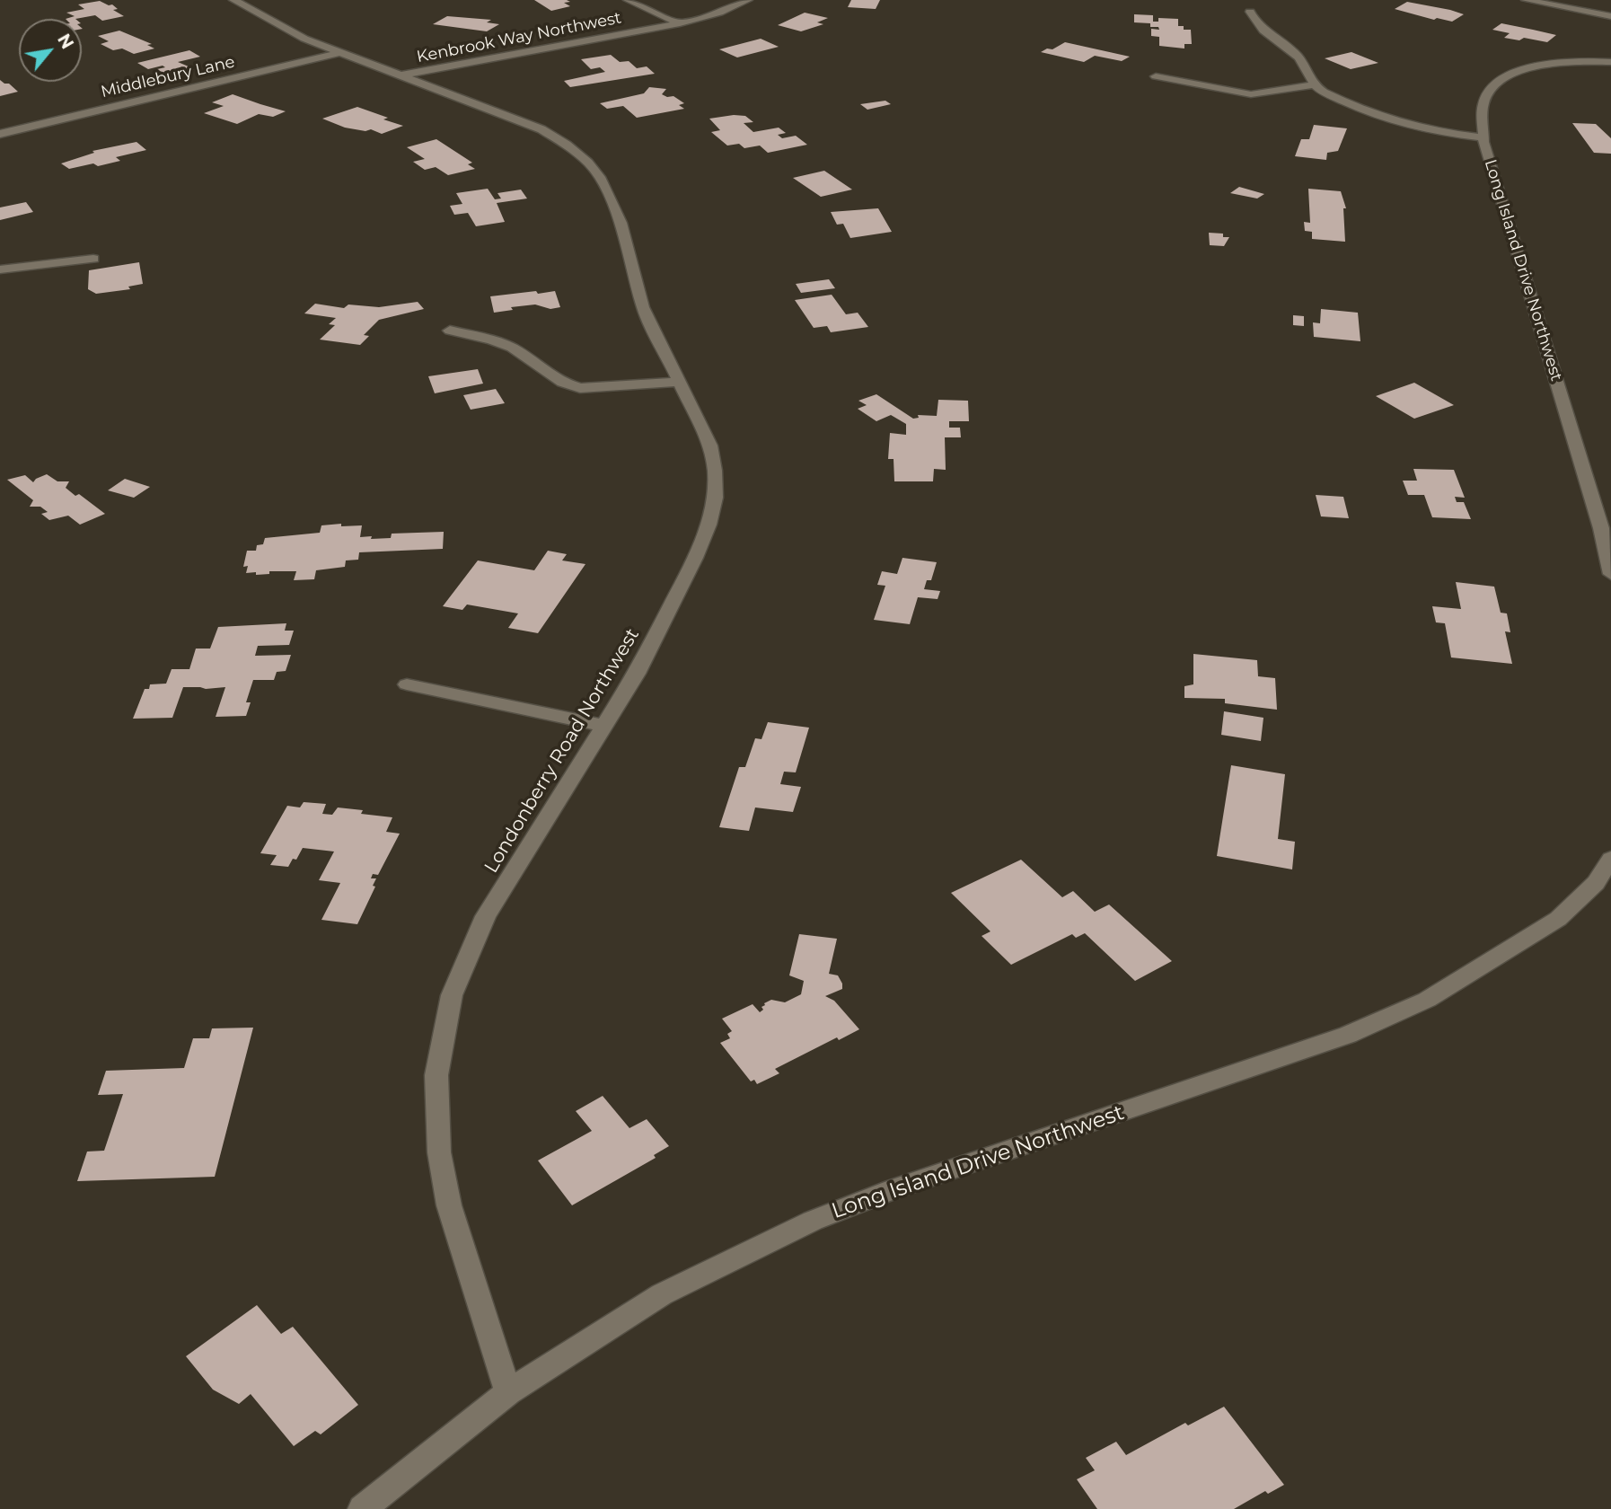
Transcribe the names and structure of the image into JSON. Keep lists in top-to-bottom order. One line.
{"streets":{"street":["Kenbrook Way Northwest","Middlebury Lane","Long Island Drive Northwest","Londonberry Road Northwest"]},"crossings":[["Kenbrook Way Northwest","Londonberry Road Northwest"],["Middlebury Lane","Londonberry Road Northwest"],["Long Island Drive Northwest","Londonberry Road Northwest"]],"north":"top right"}
